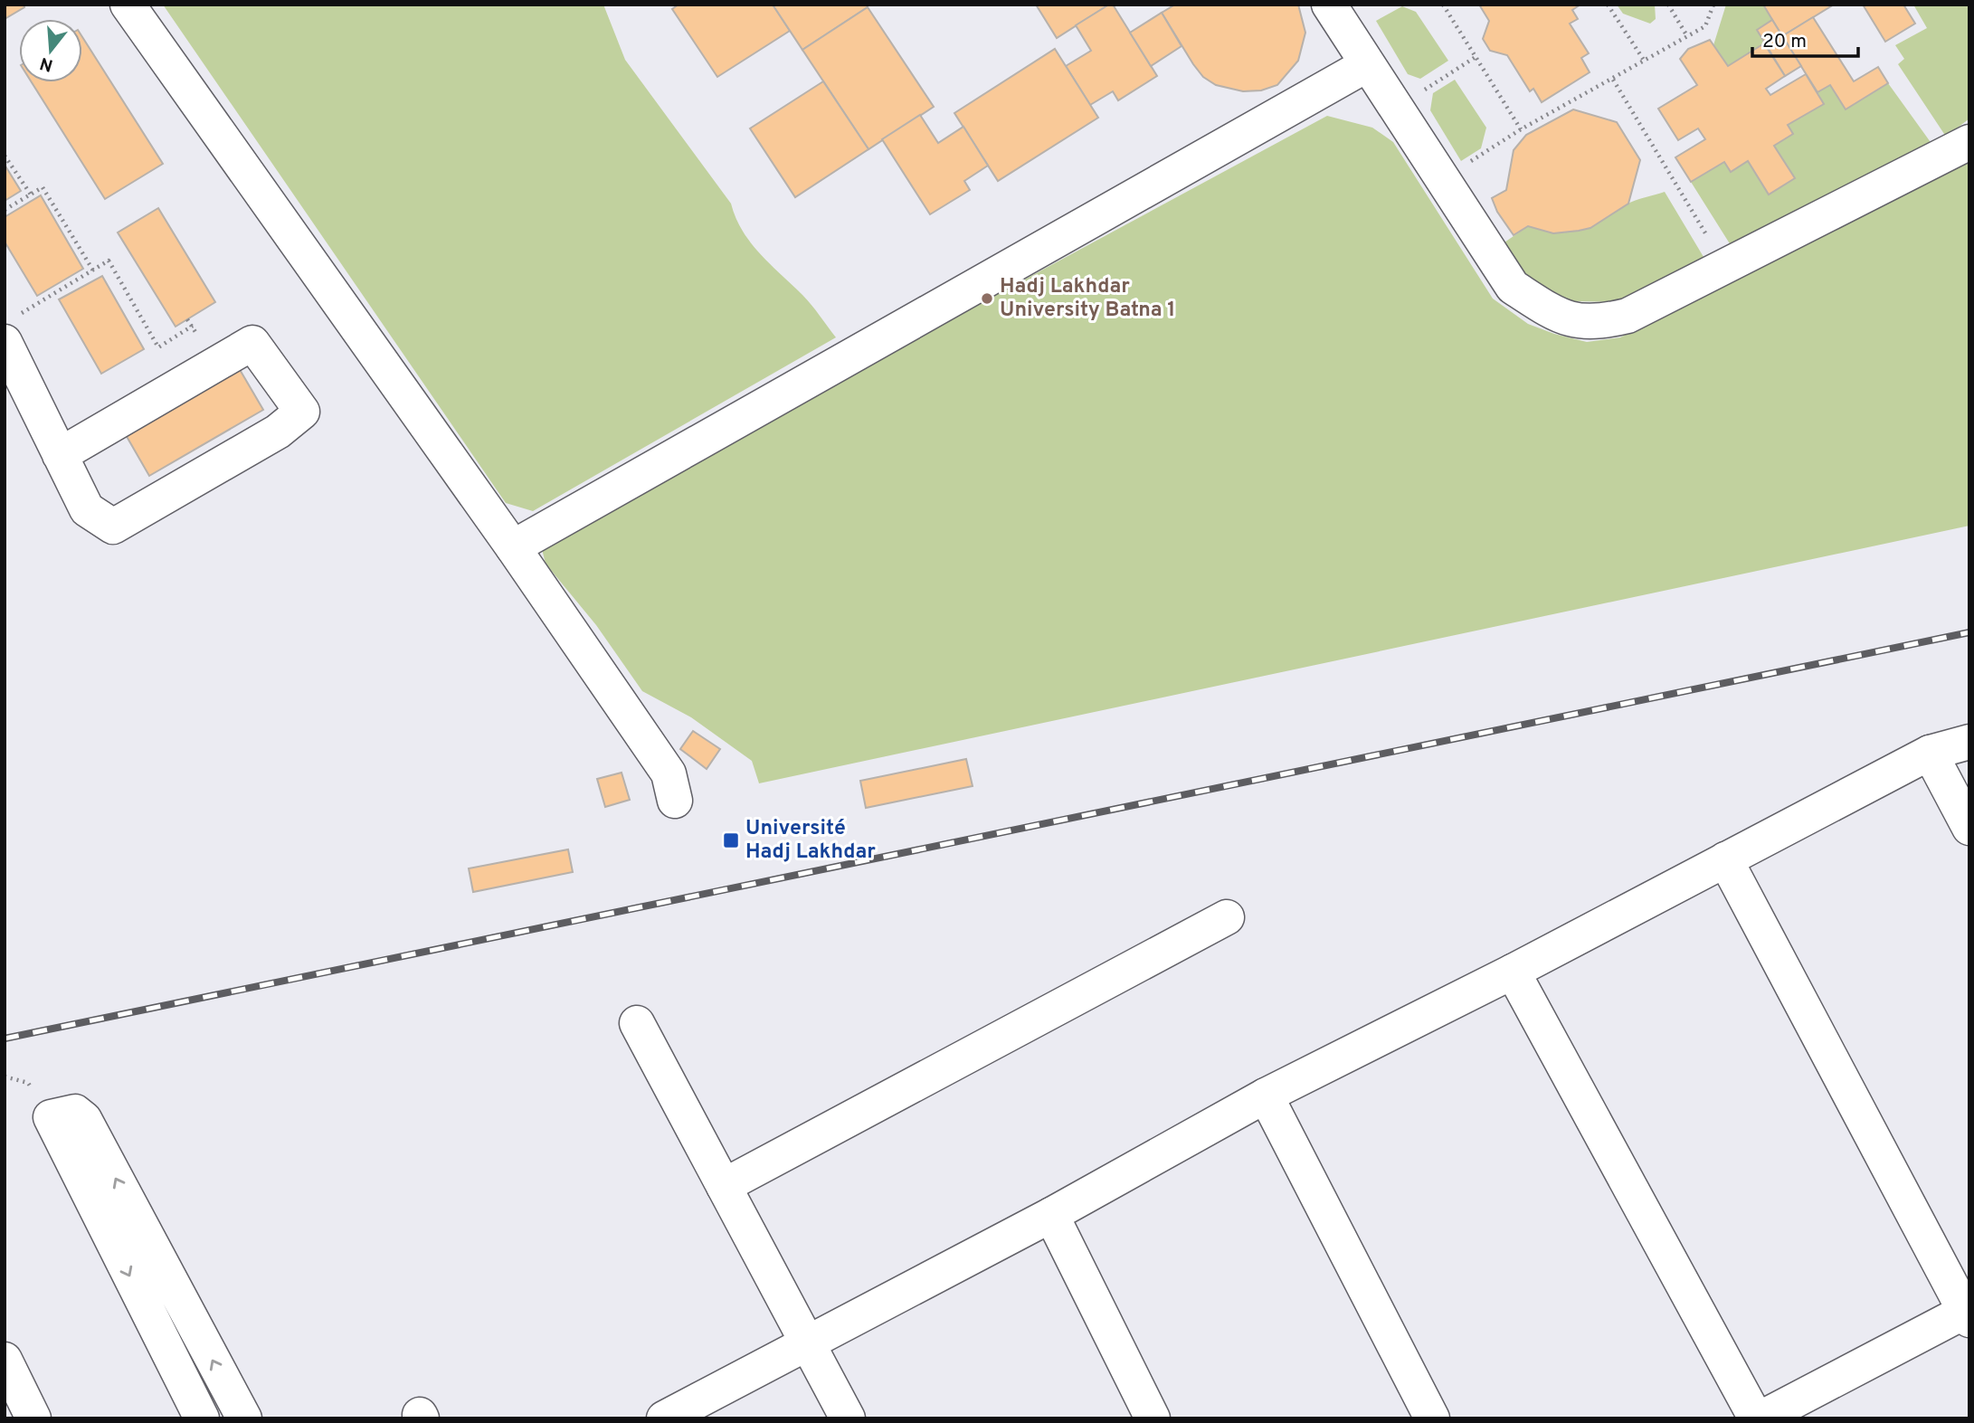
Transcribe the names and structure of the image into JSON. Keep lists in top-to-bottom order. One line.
{"places":{"other":["Hadj Lakhdar University Batna 1"],"transit":["Université Hadj Lakhdar"]},"scale_bar":"20 m","north":"bottom"}
